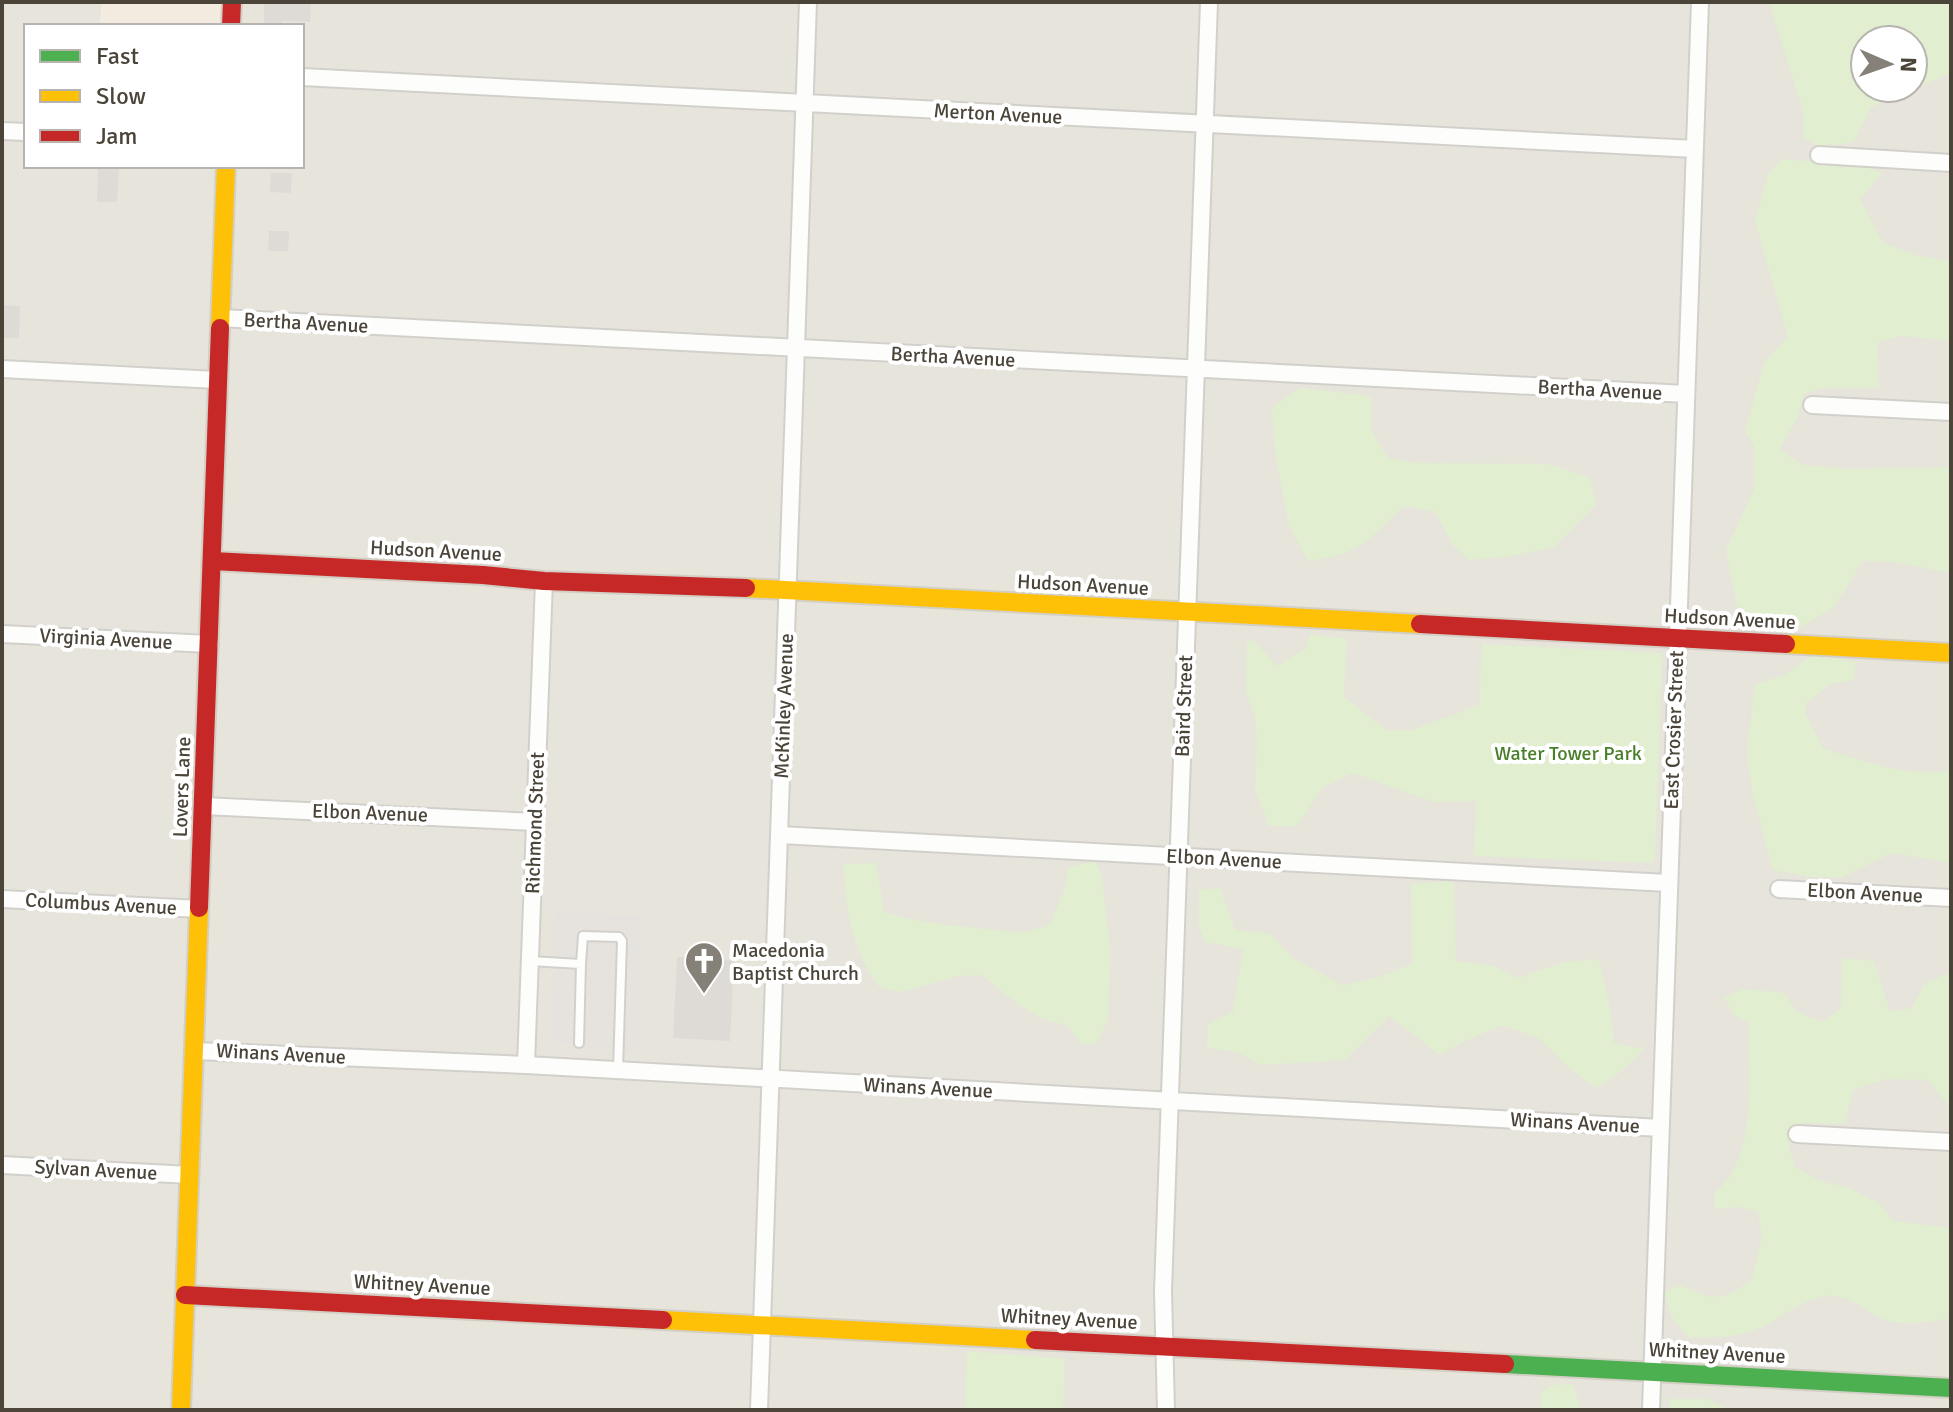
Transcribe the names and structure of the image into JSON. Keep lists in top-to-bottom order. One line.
{"streets":{"street":["Merton Avenue","Bertha Avenue","Hudson Avenue","Virginia Avenue","McKinley Avenue","Baird Street","East Crosier Street","Lovers Lane","Elbon Avenue","Richmond Street","Columbus Avenue","Winans Avenue","Sylvan Avenue","Whitney Avenue"]},"crossings":[["Merton Avenue","McKinley Avenue"],["Merton Avenue","Baird Street"],["Merton Avenue","East Crosier Street"],["Bertha Avenue","McKinley Avenue"],["Bertha Avenue","Baird Street"],["Bertha Avenue","East Crosier Street"],["Bertha Avenue","Lovers Lane"],["Hudson Avenue","McKinley Avenue"],["Hudson Avenue","Baird Street"],["Hudson Avenue","East Crosier Street"],["Hudson Avenue","Lovers Lane"],["Hudson Avenue","Richmond Street"],["Virginia Avenue","Lovers Lane"],["McKinley Avenue","Elbon Avenue"],["McKinley Avenue","Winans Avenue"],["McKinley Avenue","Whitney Avenue"],["Baird Street","Elbon Avenue"],["Baird Street","Winans Avenue"],["Baird Street","Whitney Avenue"],["East Crosier Street","Elbon Avenue"],["East Crosier Street","Winans Avenue"],["East Crosier Street","Whitney Avenue"],["Lovers Lane","Elbon Avenue"],["Lovers Lane","Columbus Avenue"],["Lovers Lane","Winans Avenue"],["Lovers Lane","Sylvan Avenue"],["Lovers Lane","Whitney Avenue"],["Elbon Avenue","Richmond Street"],["Richmond Street","Winans Avenue"]],"parks":["Water Tower Park"],"places":{"church":["Macedonia Baptist Church"]},"legend":["Fast","Slow","Jam"],"north":"right"}
